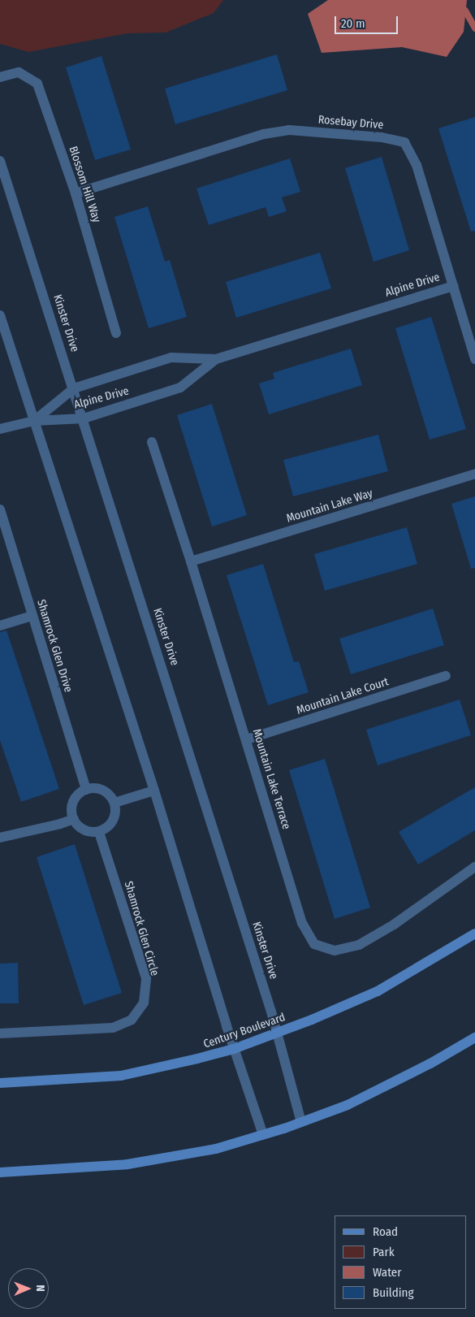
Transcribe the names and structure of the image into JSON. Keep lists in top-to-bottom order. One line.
{"streets":{"street":["Rosebay Drive","Blossom Hill Way","Alpine Drive","Kinster Drive","Mountain Lake Way","Shamrock Glen Drive","Mountain Lake Court","Mountain Lake Terrace","Shamrock Glen Circle","Century Boulevard"]},"crossings":[["Rosebay Drive","Blossom Hill Way"],["Rosebay Drive","Alpine Drive"],["Alpine Drive","Kinster Drive"],["Kinster Drive","Century Boulevard"],["Mountain Lake Way","Mountain Lake Terrace"],["Shamrock Glen Drive","Shamrock Glen Circle"],["Mountain Lake Court","Mountain Lake Terrace"]],"legend":["Road","Park","Water","Building"],"scale_bar":"20 m","north":"right"}
